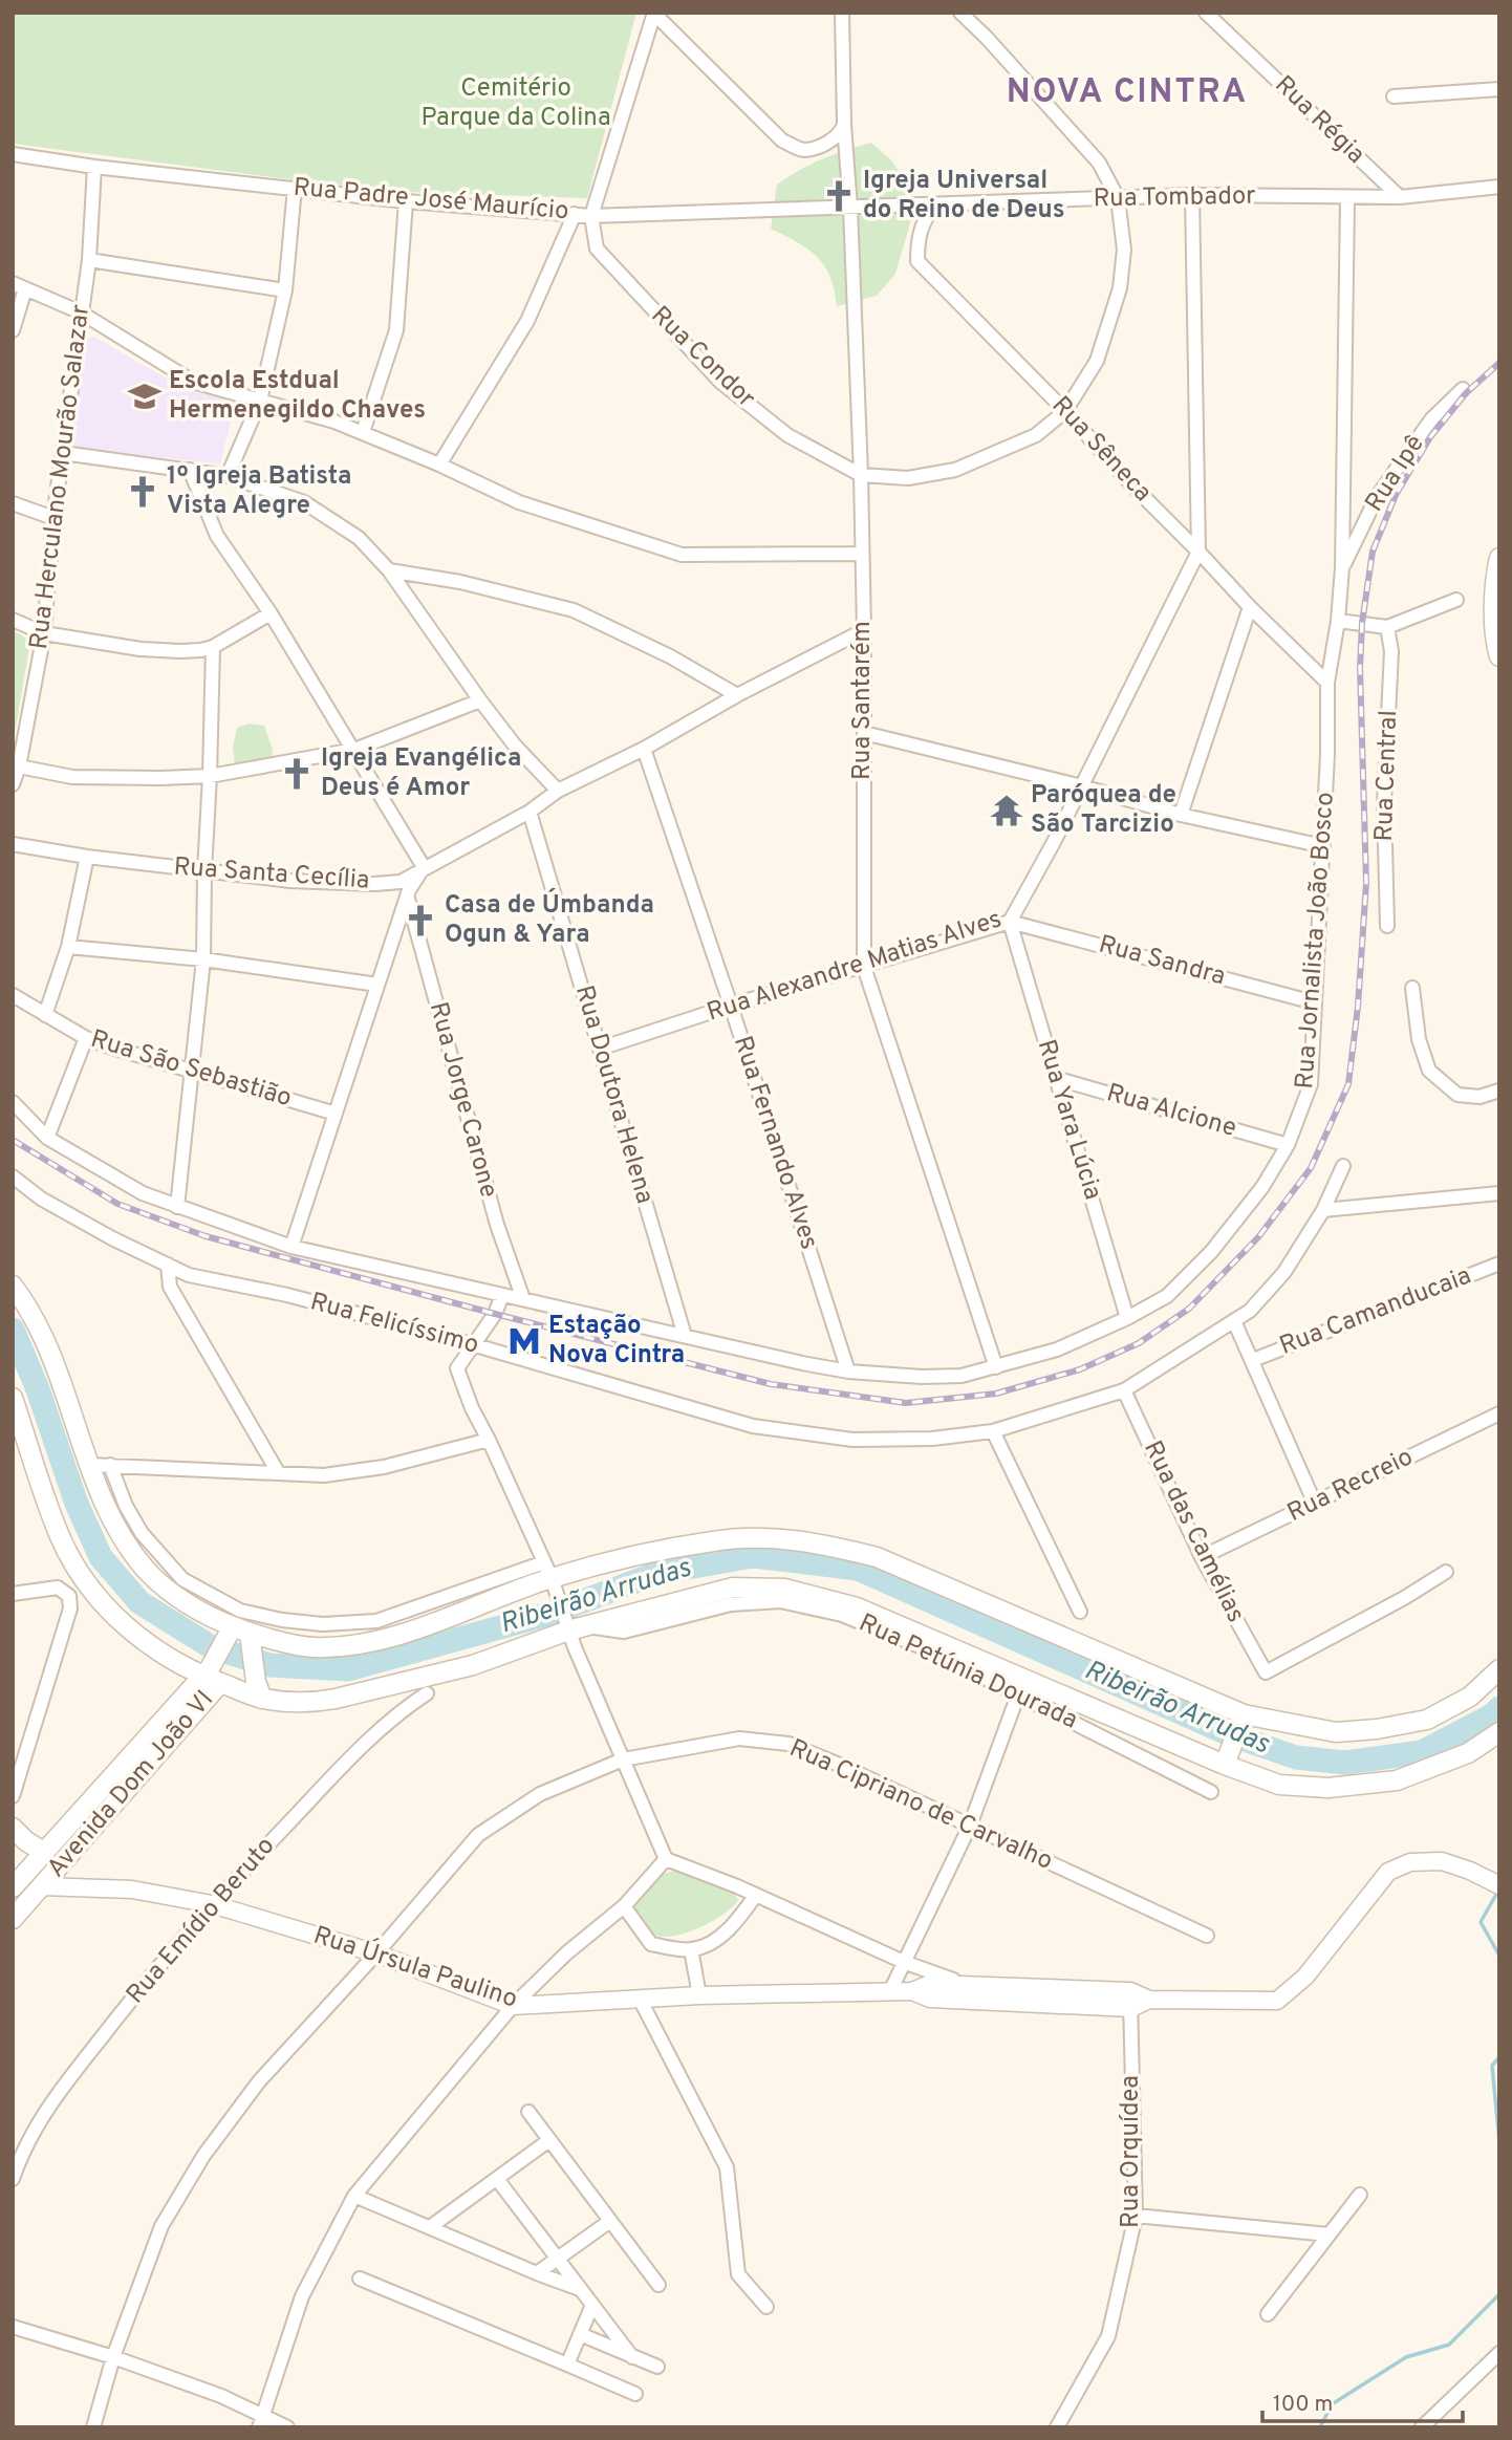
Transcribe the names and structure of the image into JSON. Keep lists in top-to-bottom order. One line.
{"streets":{"main road":["Avenida Dom João VI","Rua Úrsula Paulino"],"street":["Rua Régia","Rua Tombador","Rua Padre José Maurício","Rua Condor","Rua Sêneca","Rua Ipê","Rua Herculano Mourão Salazar","Rua Santarém","Rua Central","Rua Santa Cecília","Rua Jornalista João Bosco","Rua Sandra","Rua Alexandre Matias Alves","Rua São Sebastião","Rua Doutora Helena","Rua Jorge Carone","Rua Alcione","Rua Yara Lúcia","Rua Fernando Alves","Rua Camanducaia","Rua Felicíssimo","Rua Recreio","Rua das Camélias","Rua Petúnia Dourada","Rua Cipriano de Carvalho","Rua Emídio Beruto","Rua Orquídea"]},"crossings":[["Rua Régia","Rua Tombador"],["Rua Tombador","Rua Padre José Maurício"],["Rua Tombador","Rua Condor"],["Rua Tombador","Rua Sêneca"],["Rua Tombador","Rua Santarém"],["Rua Tombador","Rua Jornalista João Bosco"],["Rua Padre José Maurício","Rua Condor"],["Rua Padre José Maurício","Rua Herculano Mourão Salazar"],["Rua Padre José Maurício","Rua Santarém"],["Rua Condor","Rua Sêneca"],["Rua Condor","Rua Santarém"],["Rua Sêneca","Rua Jornalista João Bosco"],["Rua Sêneca","Rua Alexandre Matias Alves"],["Rua Ipê","Rua Jornalista João Bosco"],["Rua Santarém","Rua Santa Cecília"],["Rua Santarém","Rua Jornalista João Bosco"],["Rua Santarém","Rua Alexandre Matias Alves"],["Rua Santa Cecília","Rua Doutora Helena"],["Rua Santa Cecília","Rua Fernando Alves"],["Rua Jornalista João Bosco","Rua Sandra"],["Rua Jornalista João Bosco","Rua Doutora Helena"],["Rua Jornalista João Bosco","Rua Jorge Carone"],["Rua Jornalista João Bosco","Rua Alcione"],["Rua Jornalista João Bosco","Rua Yara Lúcia"],["Rua Jornalista João Bosco","Rua Fernando Alves"],["Rua Sandra","Rua Alexandre Matias Alves"],["Rua Sandra","Rua Yara Lúcia"],["Rua Alexandre Matias Alves","Rua Doutora Helena"],["Rua Alexandre Matias Alves","Rua Yara Lúcia"],["Rua Alexandre Matias Alves","Rua Fernando Alves"],["Rua Alcione","Rua Yara Lúcia"],["Rua Felicíssimo","Rua das Camélias"],["Rua Recreio","Rua das Camélias"],["Avenida Dom João VI","Rua Úrsula Paulino"],["Rua Cipriano de Carvalho","Rua Úrsula Paulino"],["Rua Emídio Beruto","Rua Úrsula Paulino"],["Rua Úrsula Paulino","Rua Orquídea"]],"districts":["NOVA CINTRA"],"water":["Ribeirão Arrudas"],"parks":["Cemitério Parque da Colina"],"places":{"church":["Igreja Universal do Reino de Deus","1º Igreja Batista Vista Alegre","Igreja Evangélica Deus é Amor","Casa de Úmbanda Ogun & Yara"],"school or university":["Escola Estdual Hermenegildo Chaves"],"temple":["Paróquea de São Tarcizio"],"metro station":["Estação Nova Cintra"]},"scale_bar":"100 m"}
